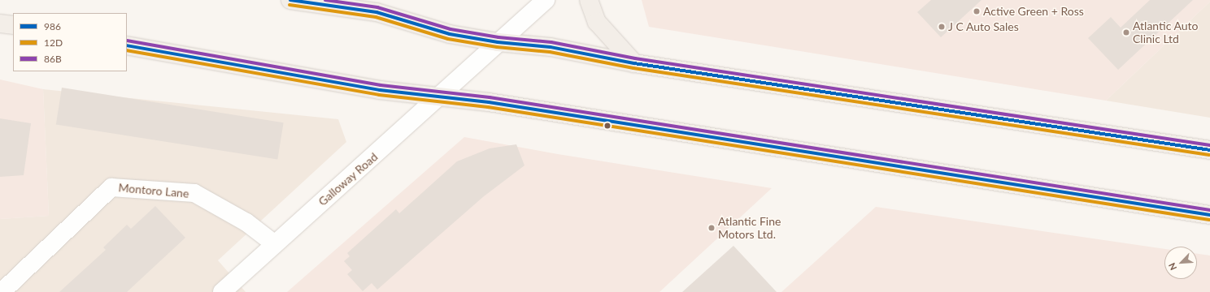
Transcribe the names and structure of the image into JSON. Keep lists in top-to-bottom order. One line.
{"streets":{"street":["Galloway Road","Montoro Lane"]},"crossings":[["Galloway Road","Montoro Lane"]],"places":["Active Green + Ross","J C Auto Sales","Atlantic Auto Clinic Ltd","Atlantic Fine Motors Ltd."],"lines":["transit line 986","transit line 86B","transit line 12D"],"legend":["986","12D","86B"],"north":"bottom left"}
